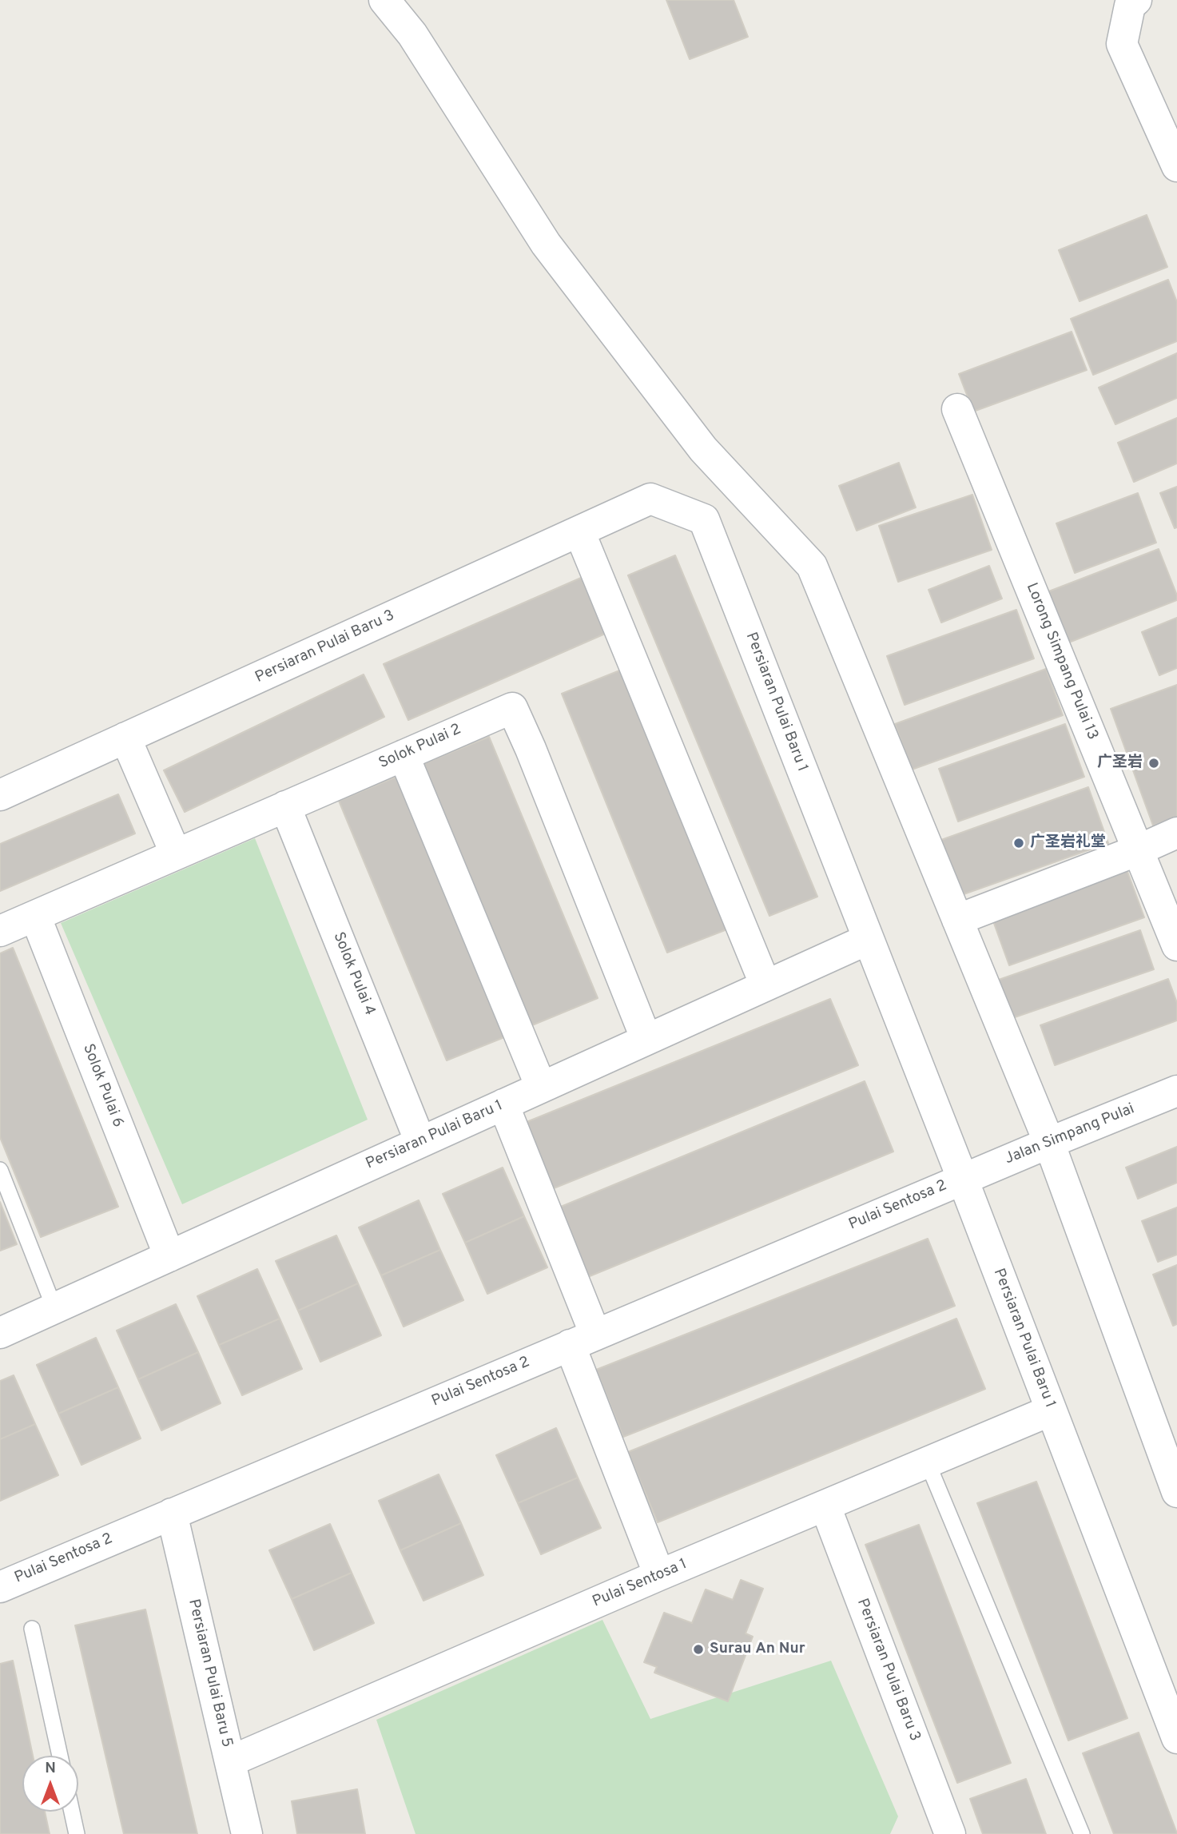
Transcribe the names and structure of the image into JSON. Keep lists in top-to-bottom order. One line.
{"streets":{"street":["Persiaran Pulai Baru 3","Lorong Simpang Pulai 13","Persiaran Pulai Baru 1","Solok Pulai 2","Solok Pulai 4","Solok Pulai 6","Jalan Simpang Pulai","Pulai Sentosa 2","Pulai Sentosa 1","Persiaran Pulai Baru 5"]},"crossings":[["Persiaran Pulai Baru 3","Persiaran Pulai Baru 1"],["Persiaran Pulai Baru 3","Pulai Sentosa 1"],["Persiaran Pulai Baru 1","Solok Pulai 2"],["Persiaran Pulai Baru 1","Solok Pulai 4"],["Persiaran Pulai Baru 1","Solok Pulai 6"],["Persiaran Pulai Baru 1","Jalan Simpang Pulai"],["Persiaran Pulai Baru 1","Pulai Sentosa 2"],["Persiaran Pulai Baru 1","Pulai Sentosa 1"],["Solok Pulai 2","Solok Pulai 4"],["Solok Pulai 2","Solok Pulai 6"],["Jalan Simpang Pulai","Pulai Sentosa 2"],["Pulai Sentosa 2","Persiaran Pulai Baru 5"],["Pulai Sentosa 1","Persiaran Pulai Baru 5"]],"places":["广圣岩","广圣岩礼堂","Surau An Nur"],"north":"top"}
